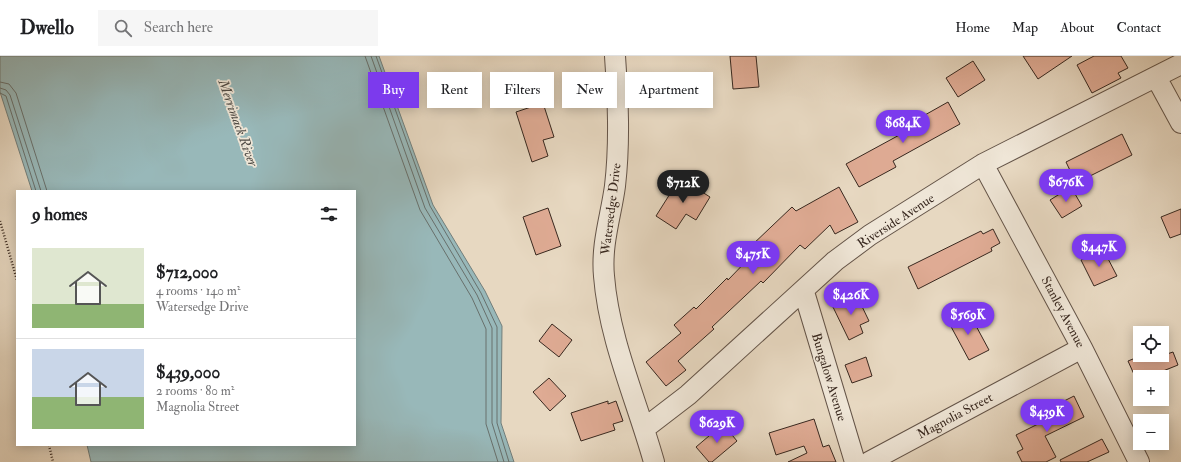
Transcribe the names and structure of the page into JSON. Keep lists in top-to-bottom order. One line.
{"streets":{"street":["Watersedge Drive","Riverside Avenue","Stanley Avenue","Bungalow Avenue","Magnolia Street"]},"crossings":[["Watersedge Drive","Riverside Avenue"],["Riverside Avenue","Stanley Avenue"],["Riverside Avenue","Bungalow Avenue"],["Stanley Avenue","Magnolia Street"]],"water":["Merrimack River"],"page":{"header":"Dwello","search":"Search here","nav":["Home","Map","About","Contact"],"chip":["Buy","Rent","Filters","New","Apartment"],"price":["$684K","$676K","$712K","$447K","$475K","$426K","$569K","$439K","$629K"],"heading":"9 homes","list":[{"name":"$712,000","note":"4 rooms · 140 m² · Watersedge Drive"},{"name":"$439,000","note":"2 rooms · 80 m² · Magnolia Street"}],"map_buttons":["+","−"]}}
